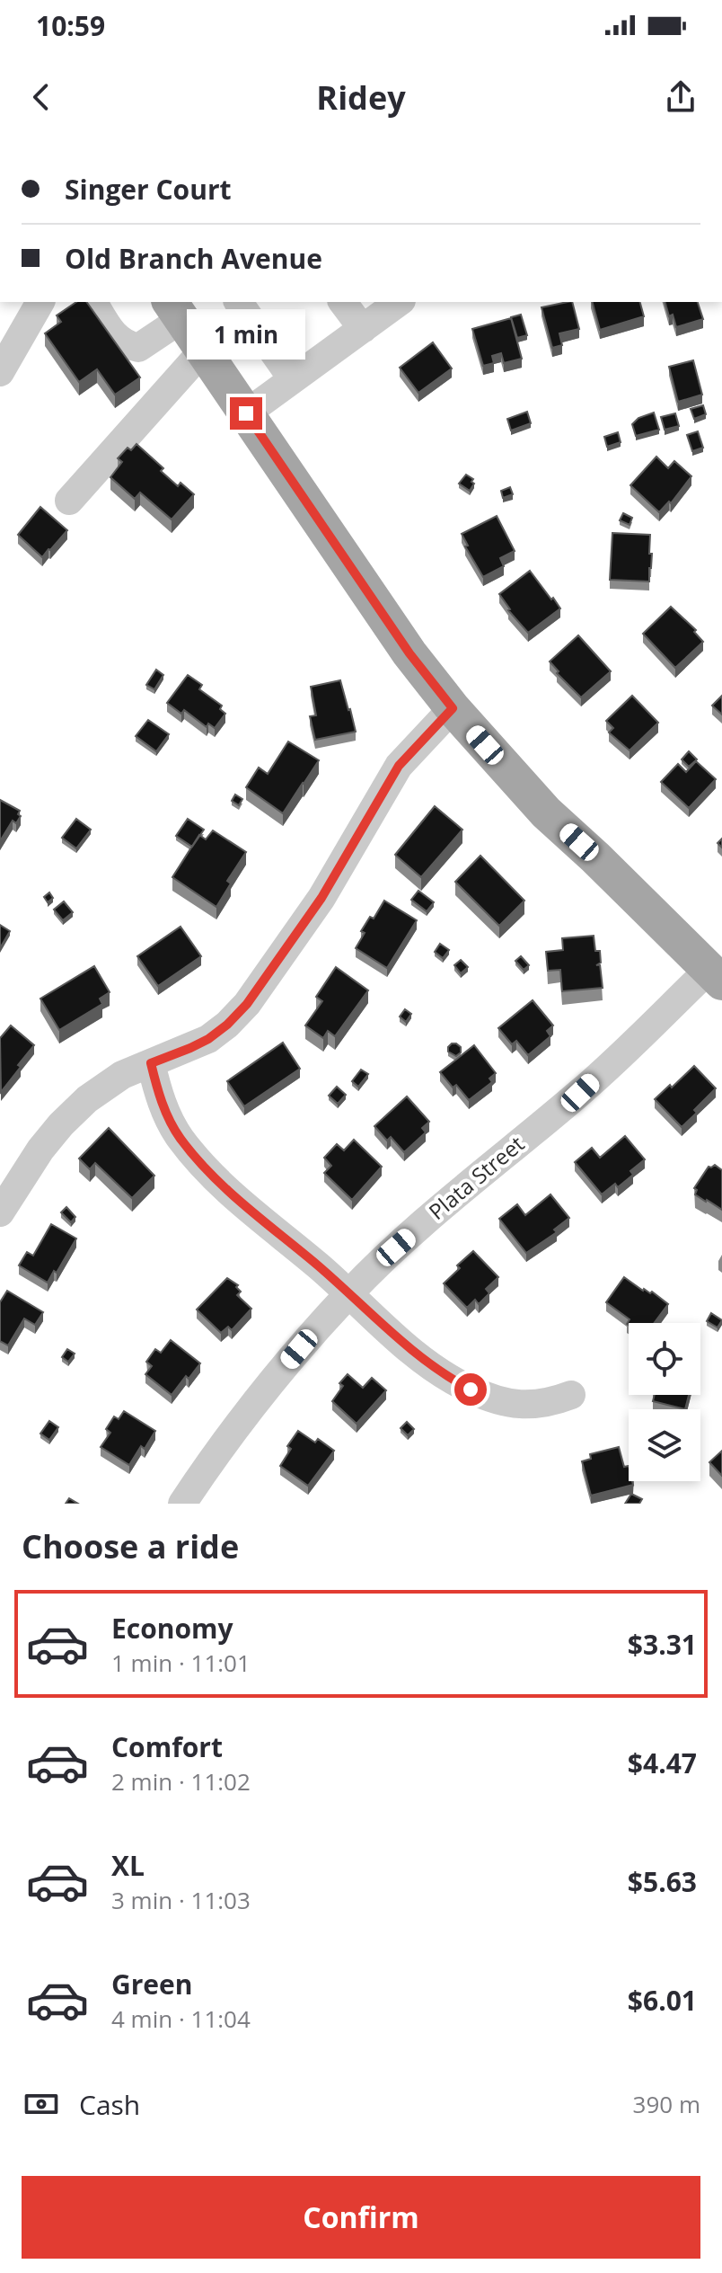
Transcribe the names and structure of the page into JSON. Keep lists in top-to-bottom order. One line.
{"streets":{"street":["Plata Street"]},"page":{"status":"10:59","header":"Ridey","banner":["Singer Court","Old Branch Avenue"],"bubble":"1 min","heading":"Choose a ride","list":[{"name":"Economy","note":"1 min · 11:01","value":"$3.31"},{"name":"Comfort","note":"2 min · 11:02","value":"$4.47"},{"name":"XL","note":"3 min · 11:03","value":"$5.63"},{"name":"Green","note":"4 min · 11:04","value":"$6.01"}],"pay":["Cash","390 m"],"buttons":"Confirm"}}
